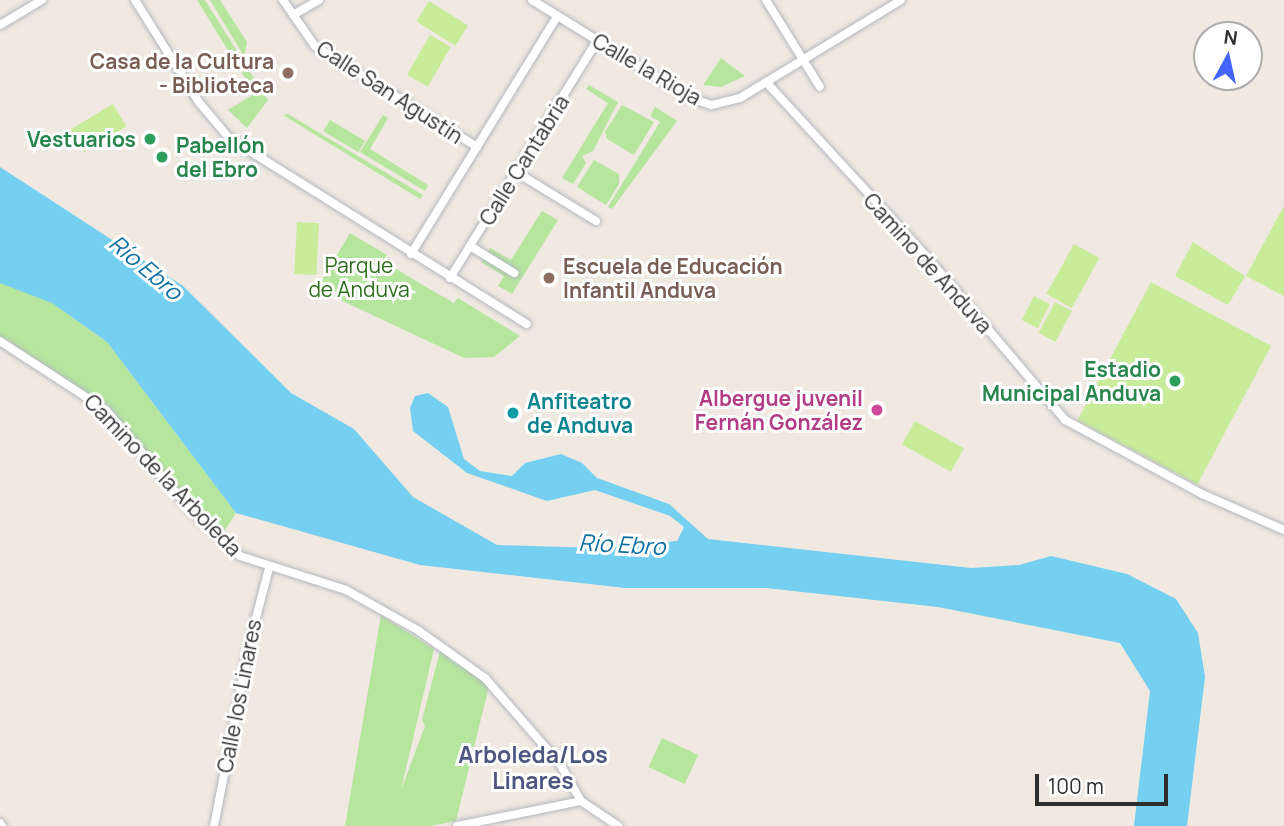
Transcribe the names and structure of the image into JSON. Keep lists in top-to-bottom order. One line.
{"streets":{"street":["Calle la Rioja","Calle San Agustín","Calle Cantabria","Camino de Anduva","Camino de la Arboleda","Calle los Linares"]},"crossings":[["Calle la Rioja","Calle Cantabria"],["Calle la Rioja","Camino de Anduva"],["Camino de la Arboleda","Calle los Linares"]],"districts":["Arboleda/Los Linares"],"water":["Río Ebro"],"parks":["Parque de Anduva"],"places":["Casa de la Cultura - Biblioteca","Vestuarios","Pabellón del Ebro","Escuela de Educación Infantil Anduva","Estadio Municipal Anduva","Albergue juvenil Fernán González","Anfiteatro de Anduva"],"scale_bar":"100 m","north":"top"}
